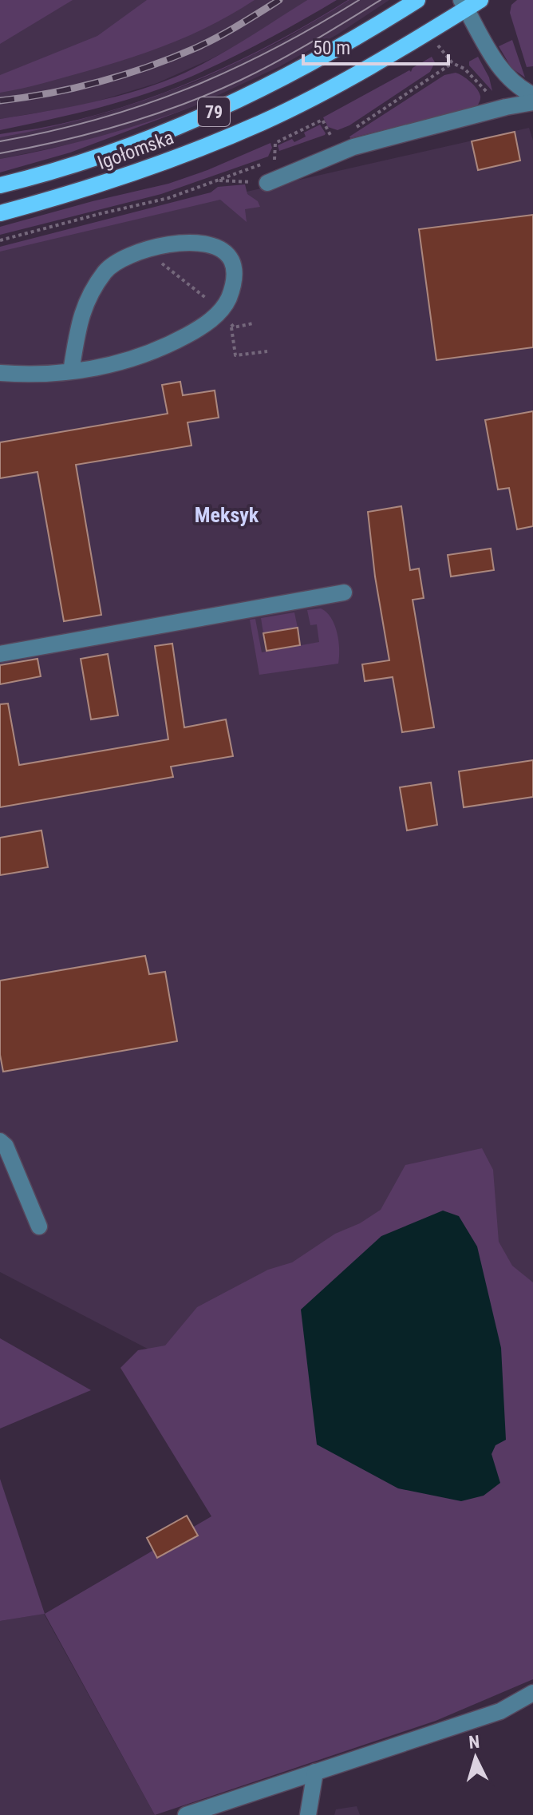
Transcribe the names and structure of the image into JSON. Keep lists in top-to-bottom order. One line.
{"streets":{"main road":["79","Igołomska"]},"districts":["Meksyk"],"scale_bar":"50 m","north":"top"}
